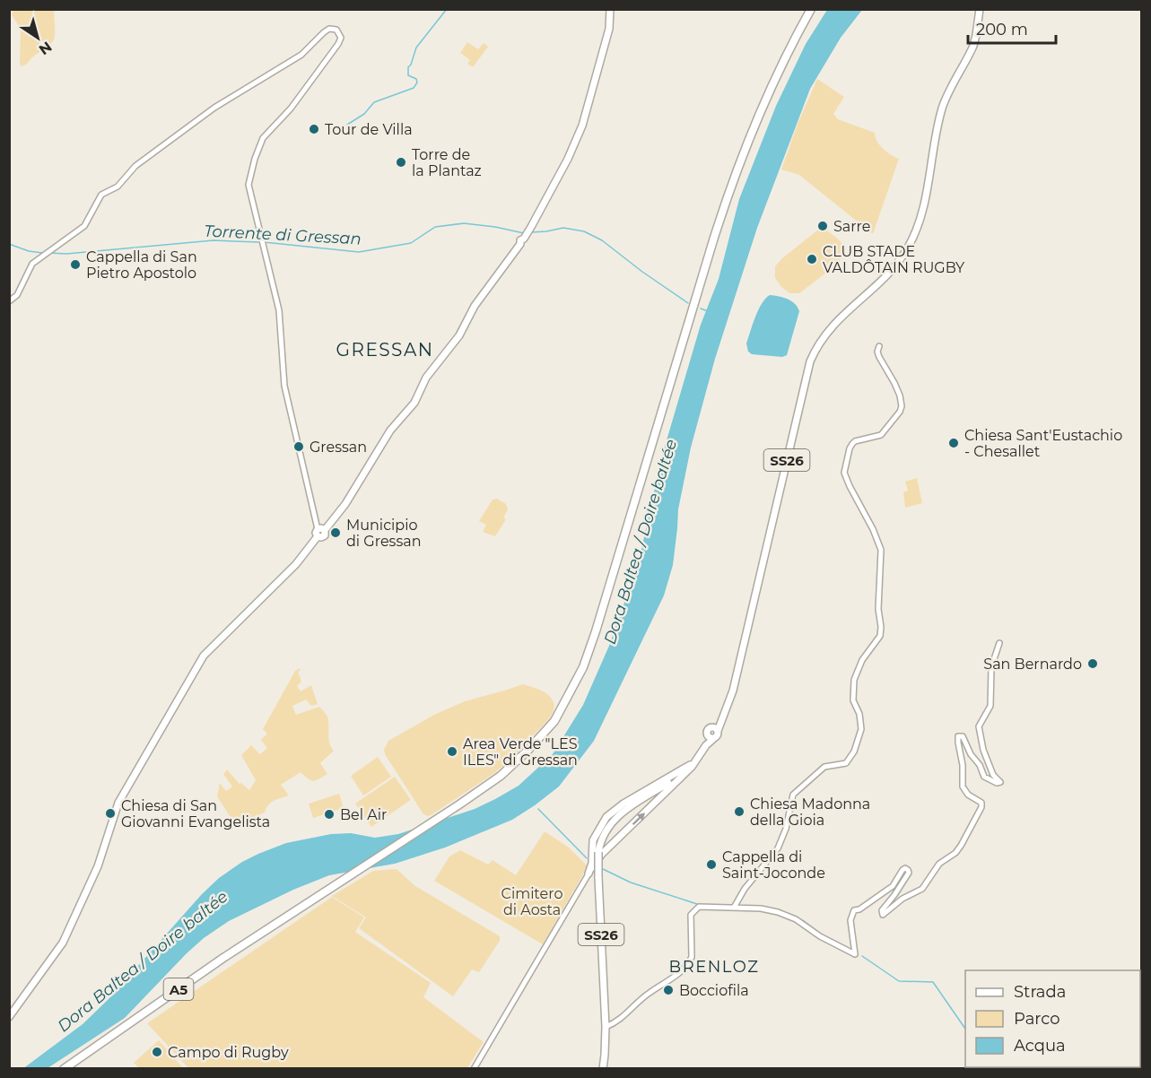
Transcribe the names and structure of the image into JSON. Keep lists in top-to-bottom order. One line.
{"streets":{"highway":["A5"],"main road":["SS26"]},"districts":["GRESSAN","BRENLOZ"],"water":["Torrente di Gressan","Dora Baltea / Doire baltée"],"parks":["Cimitero di Aosta"],"places":["Tour de Villa","Torre de la Plantaz","Sarre","CLUB STADE VALDÔTAIN RUGBY","Cappella di San Pietro Apostolo","Chiesa Sant'Eustachio - Chesallet","Gressan","Municipio di Gressan","San Bernardo","Area Verde \"LES ILES\" di Gressan","Chiesa Madonna della Gioia","Chiesa di San Giovanni Evangelista","Bel Air","Cappella di Saint-Joconde","Bocciofila","Campo di Rugby"],"legend":["Strada","Parco","Acqua"],"scale_bar":"200 m","north":"bottom right"}
